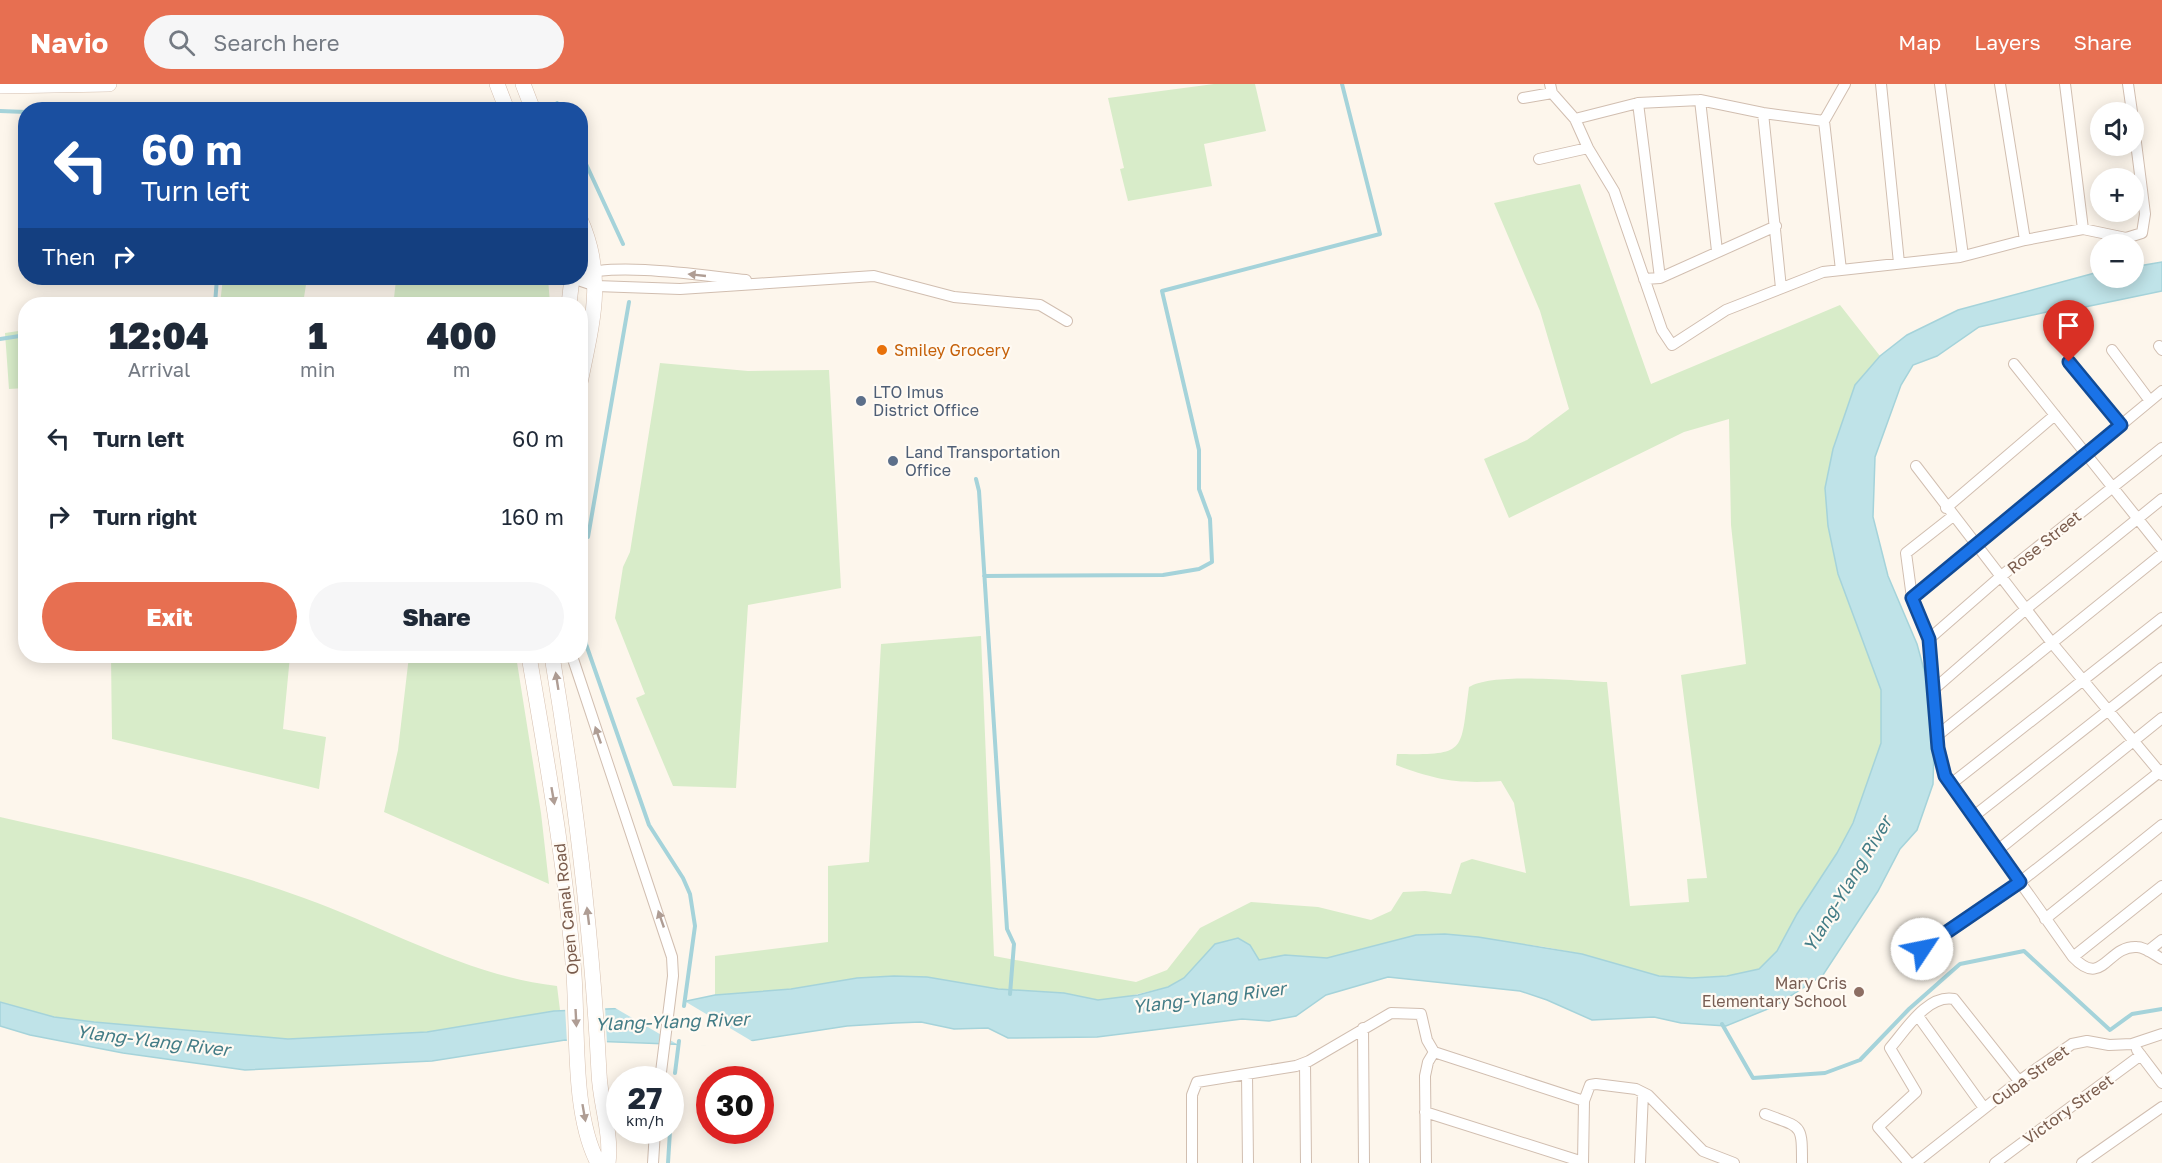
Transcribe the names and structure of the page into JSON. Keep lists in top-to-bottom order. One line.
{"streets":{"main road":["Open Canal Road"],"street":["Rose Street","Cuba Street","Victory Street"]},"water":["Ylang-Ylang River"],"places":["Smiley Grocery","LTO Imus District Office","Land Transportation Office","Mary Cris Elementary School"],"page":{"header":"Navio","search":"Search here","nav":["Map","Layers","Share"],"map_buttons":["+","−"],"turn":["60 m","Turn left"],"then":"Then","eta":["12:04","Arrival","1","min","400","m"],"list":[{"name":"Turn left","value":"60 m"},{"name":"Turn right","value":"160 m"}],"buttons":["Exit","Share"],"speed":"27 km/h","limit":"30"}}
